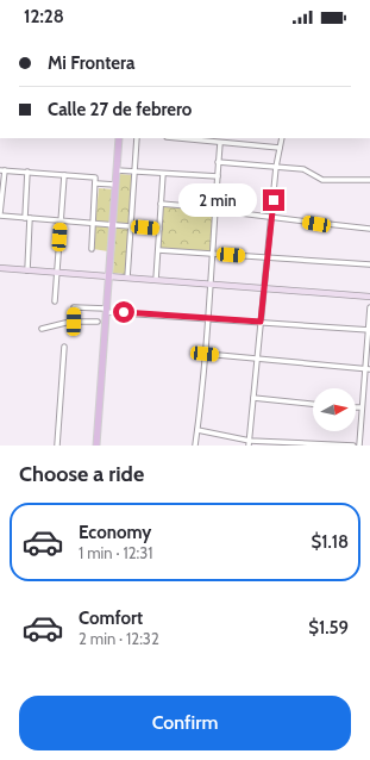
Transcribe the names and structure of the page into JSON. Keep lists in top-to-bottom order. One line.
{"north":"right","page":{"status":"12:28","banner":["Mi Frontera","Calle 27 de febrero"],"bubble":"2 min","heading":"Choose a ride","list":[{"name":"Economy","note":"1 min · 12:31","value":"$1.18"},{"name":"Comfort","note":"2 min · 12:32","value":"$1.59"}],"buttons":"Confirm"}}
